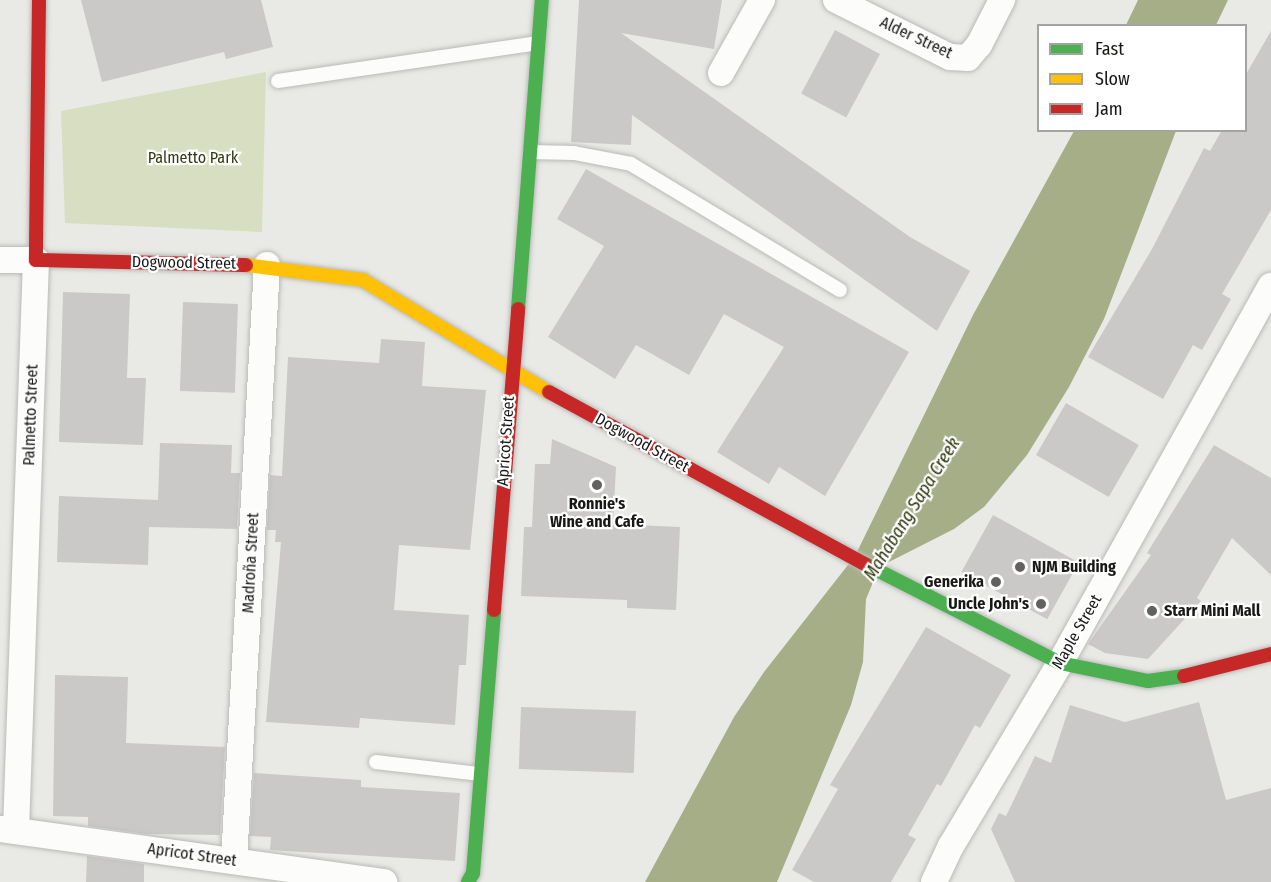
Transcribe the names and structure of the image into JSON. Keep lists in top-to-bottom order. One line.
{"streets":{"street":["Alder Street","Dogwood Street","Palmetto Street","Apricot Street","Madroña Street","Maple Street"]},"crossings":[["Dogwood Street","Palmetto Street"],["Dogwood Street","Apricot Street"],["Dogwood Street","Madroña Street"],["Dogwood Street","Maple Street"],["Palmetto Street","Apricot Street"],["Apricot Street","Madroña Street"]],"water":["Mahabang Sapa Creek"],"parks":["Palmetto Park"],"places":["Ronnie's Wine and Cafe","NJM Building","Generika","Uncle John's","Starr Mini Mall"],"legend":["Fast","Slow","Jam"]}
